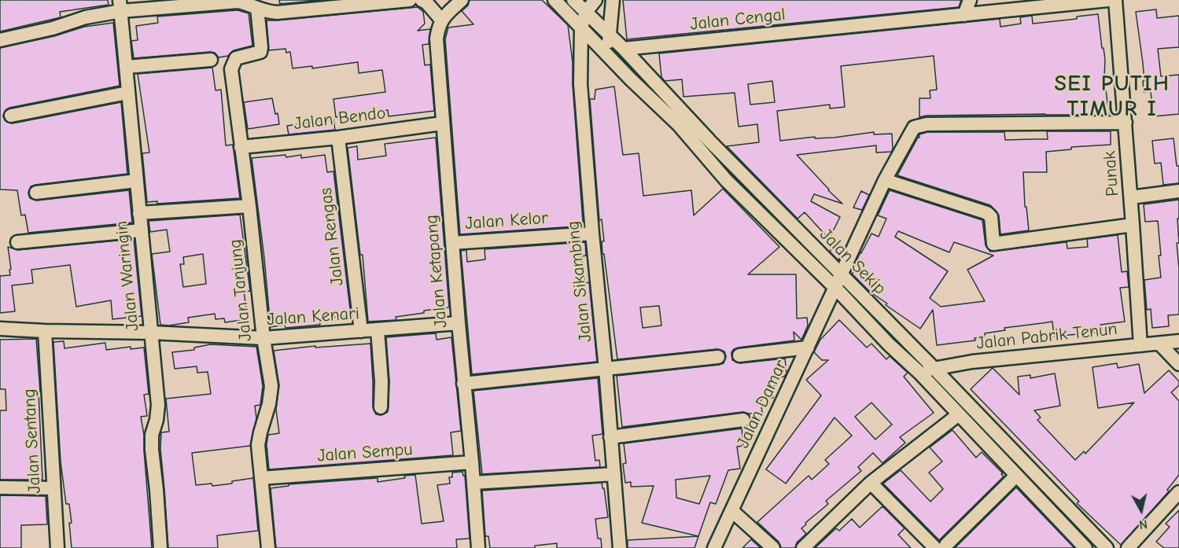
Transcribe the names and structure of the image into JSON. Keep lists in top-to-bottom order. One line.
{"streets":{"street":["Jalan Cengal","Jalan Bendo","Punak","Jalan Kelor","Jalan Rengas","Jalan Sekip","Jalan Ketapang","Jalan Waringin","Jalan Sikambing","Jalan Tanjung","Jalan Kenari","Jalan Pabrik Tenun","Jalan Damar","Jalan Sentang","Jalan Sempu"]},"crossings":[["Jalan Cengal","Jalan Sekip"],["Jalan Bendo","Jalan Rengas"],["Jalan Bendo","Jalan Ketapang"],["Jalan Bendo","Jalan Tanjung"],["Punak","Jalan Pabrik Tenun"],["Punak","Jalan Damar"],["Jalan Kelor","Jalan Ketapang"],["Jalan Kelor","Jalan Sikambing"],["Jalan Rengas","Jalan Kenari"],["Jalan Sekip","Jalan Sikambing"],["Jalan Sekip","Jalan Pabrik Tenun"],["Jalan Sekip","Jalan Damar"],["Jalan Ketapang","Jalan Kenari"],["Jalan Ketapang","Jalan Sempu"],["Jalan Waringin","Jalan Kenari"],["Jalan Tanjung","Jalan Kenari"],["Jalan Tanjung","Jalan Sempu"],["Jalan Kenari","Jalan Sentang"]],"districts":["SEI PUTIH TIMUR I"],"north":"bottom"}
